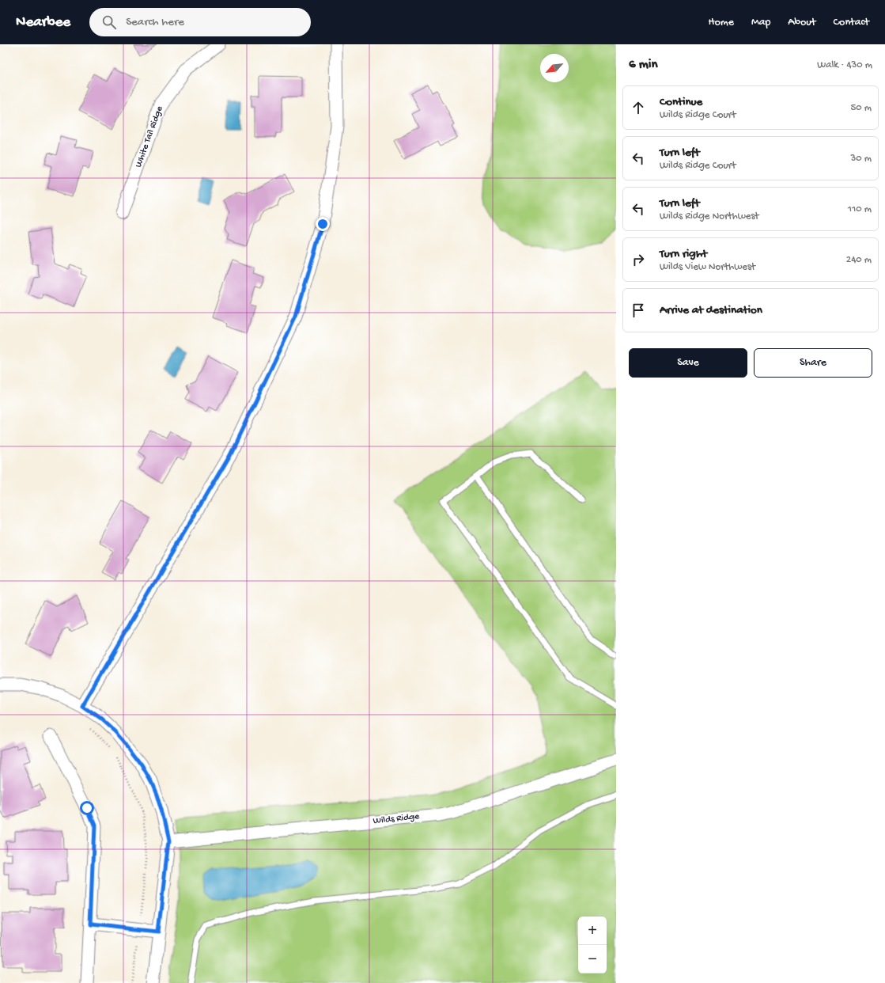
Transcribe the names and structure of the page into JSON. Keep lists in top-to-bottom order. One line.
{"streets":{"street":["White Tail Ridge","Wilds Ridge"]},"north":"bottom left","page":{"header":"Nearbee","search":"Search here","nav":["Home","Map","About","Contact"],"heading":["6 min","Walk · 430 m"],"list":[["Continue","Wilds Ridge Court","50 m"],["Turn left","Wilds Ridge Court","30 m"],["Turn left","Wilds Ridge Northwest","110 m"],["Turn right","Wilds View Northwest","240 m"],"Arrive at destination"],"buttons":["Save","Share"],"map_buttons":["+","−"]}}
